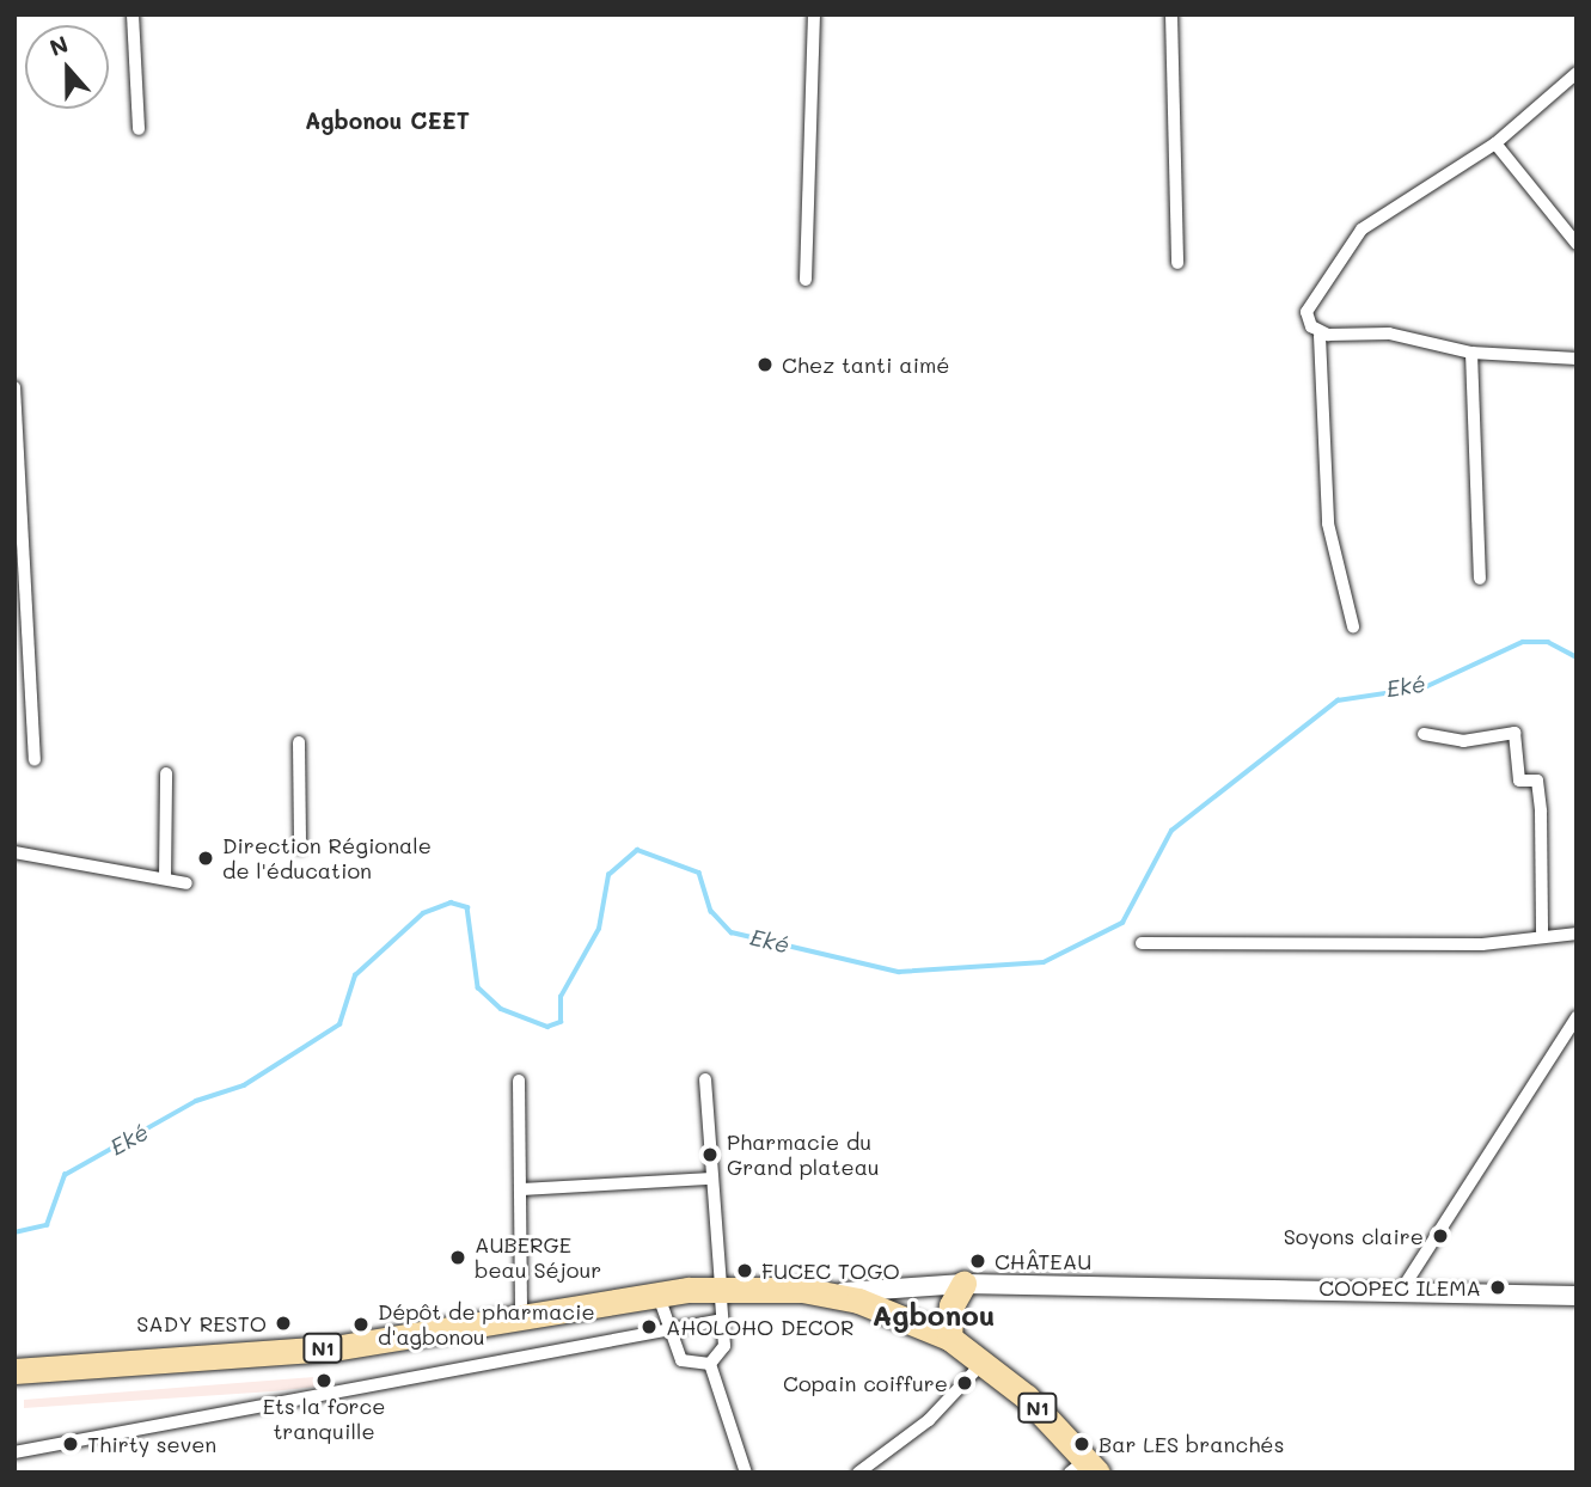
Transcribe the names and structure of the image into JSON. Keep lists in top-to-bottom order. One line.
{"streets":{"highway":["N1"]},"districts":["Agbonou CEET","Agbonou"],"water":["Eké"],"places":["Chez tanti aimé","Direction Régionale de l'éducation","Pharmacie du Grand plateau","Soyons claire","AUBERGE beau Séjour","CHÂTEAU","FUCEC TOGO","COOPEC ILEMA","SADY RESTO","Dépôt de pharmacie d'agbonou","AHOLOHO DECOR","Ets la force tranquille","Copain coiffure","Thirty seven","Bar LES branchés"],"north":"top"}
